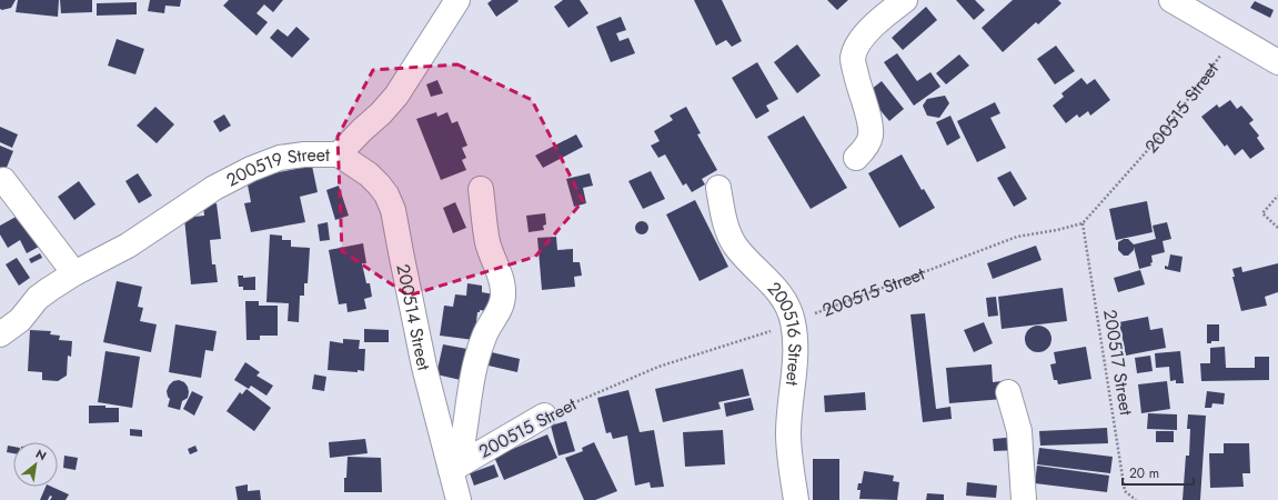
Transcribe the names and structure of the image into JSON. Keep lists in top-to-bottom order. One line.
{"streets":{"street":["200515 Street","200519 Street","200514 Street","200516 Street"],"path":["200517 Street"]},"crossings":[["200515 Street","200514 Street"],["200515 Street","200516 Street"],["200515 Street","200517 Street"],["200519 Street","200514 Street"]],"scale_bar":"20 m","north":"top right"}
